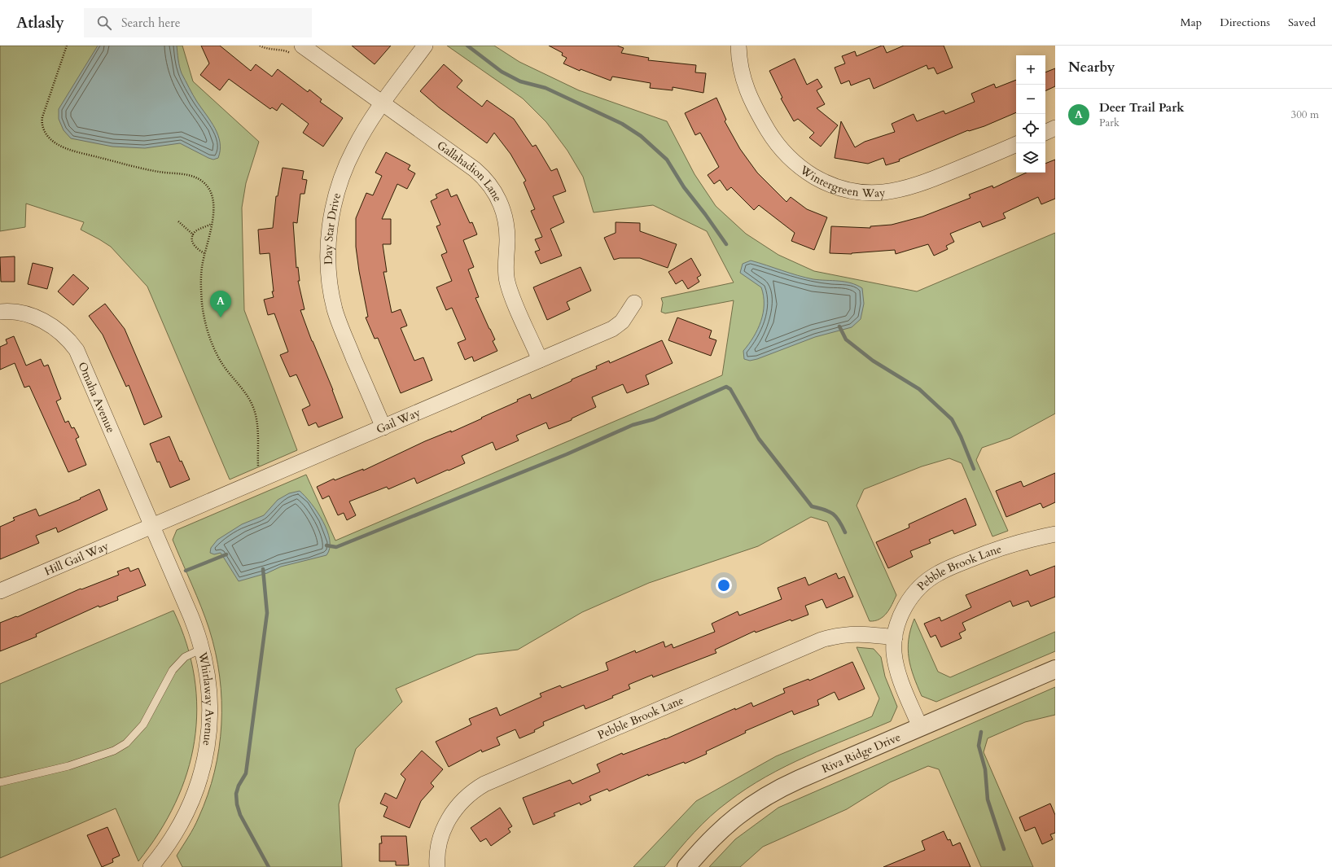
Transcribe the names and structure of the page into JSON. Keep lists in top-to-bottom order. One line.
{"streets":{"street":["Gallahadion Lane","Wintergreen Way","Day Star Drive","Omaha Avenue","Gail Way","Hill Gail Way","Pebble Brook Lane","Whirlaway Avenue","Riva Ridge Drive"]},"crossings":[["Gallahadion Lane","Day Star Drive"],["Gallahadion Lane","Gail Way"],["Day Star Drive","Gail Way"],["Omaha Avenue","Gail Way"],["Omaha Avenue","Hill Gail Way"],["Omaha Avenue","Whirlaway Avenue"],["Gail Way","Hill Gail Way"],["Gail Way","Whirlaway Avenue"],["Hill Gail Way","Whirlaway Avenue"],["Pebble Brook Lane","Riva Ridge Drive"]],"page":{"header":"Atlasly","search":"Search here","nav":["Map","Directions","Saved"],"heading":"Nearby","map_buttons":["+","−"],"list":[{"mark":"A","name":"Deer Trail Park","note":"Park","value":"300 m"}],"pins":"A"}}
